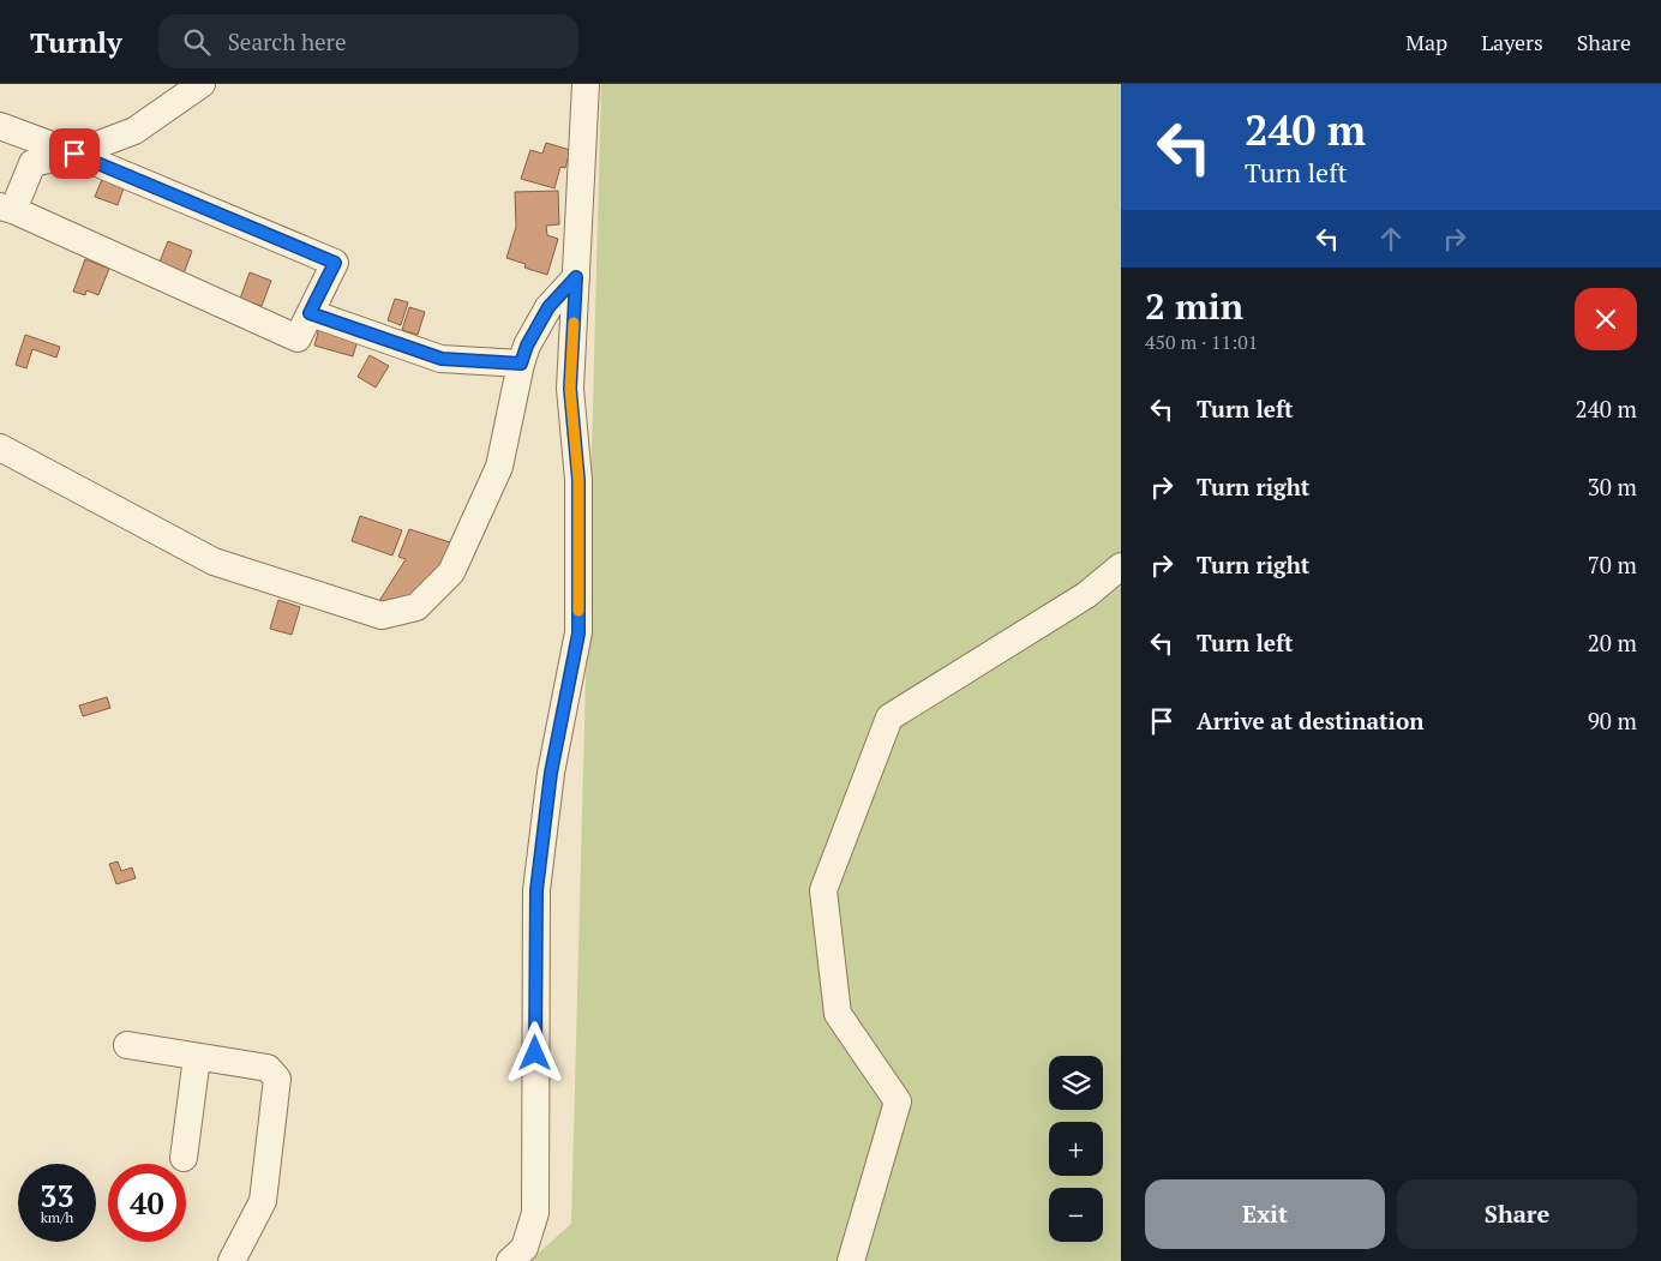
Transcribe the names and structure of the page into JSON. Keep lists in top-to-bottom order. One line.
{"page":{"header":"Turnly","search":"Search here","nav":["Map","Layers","Share"],"turn":["240 m","Turn left"],"heading":["2 min","450 m · 11:01"],"list":[{"name":"Turn left","value":"240 m"},{"name":"Turn right","value":"30 m"},{"name":"Turn right","value":"70 m"},{"name":"Turn left","value":"20 m"},{"name":"Arrive at destination","value":"90 m"}],"map_buttons":["+","−"],"speed":"33 km/h","limit":"40","buttons":["Exit","Share"]}}
